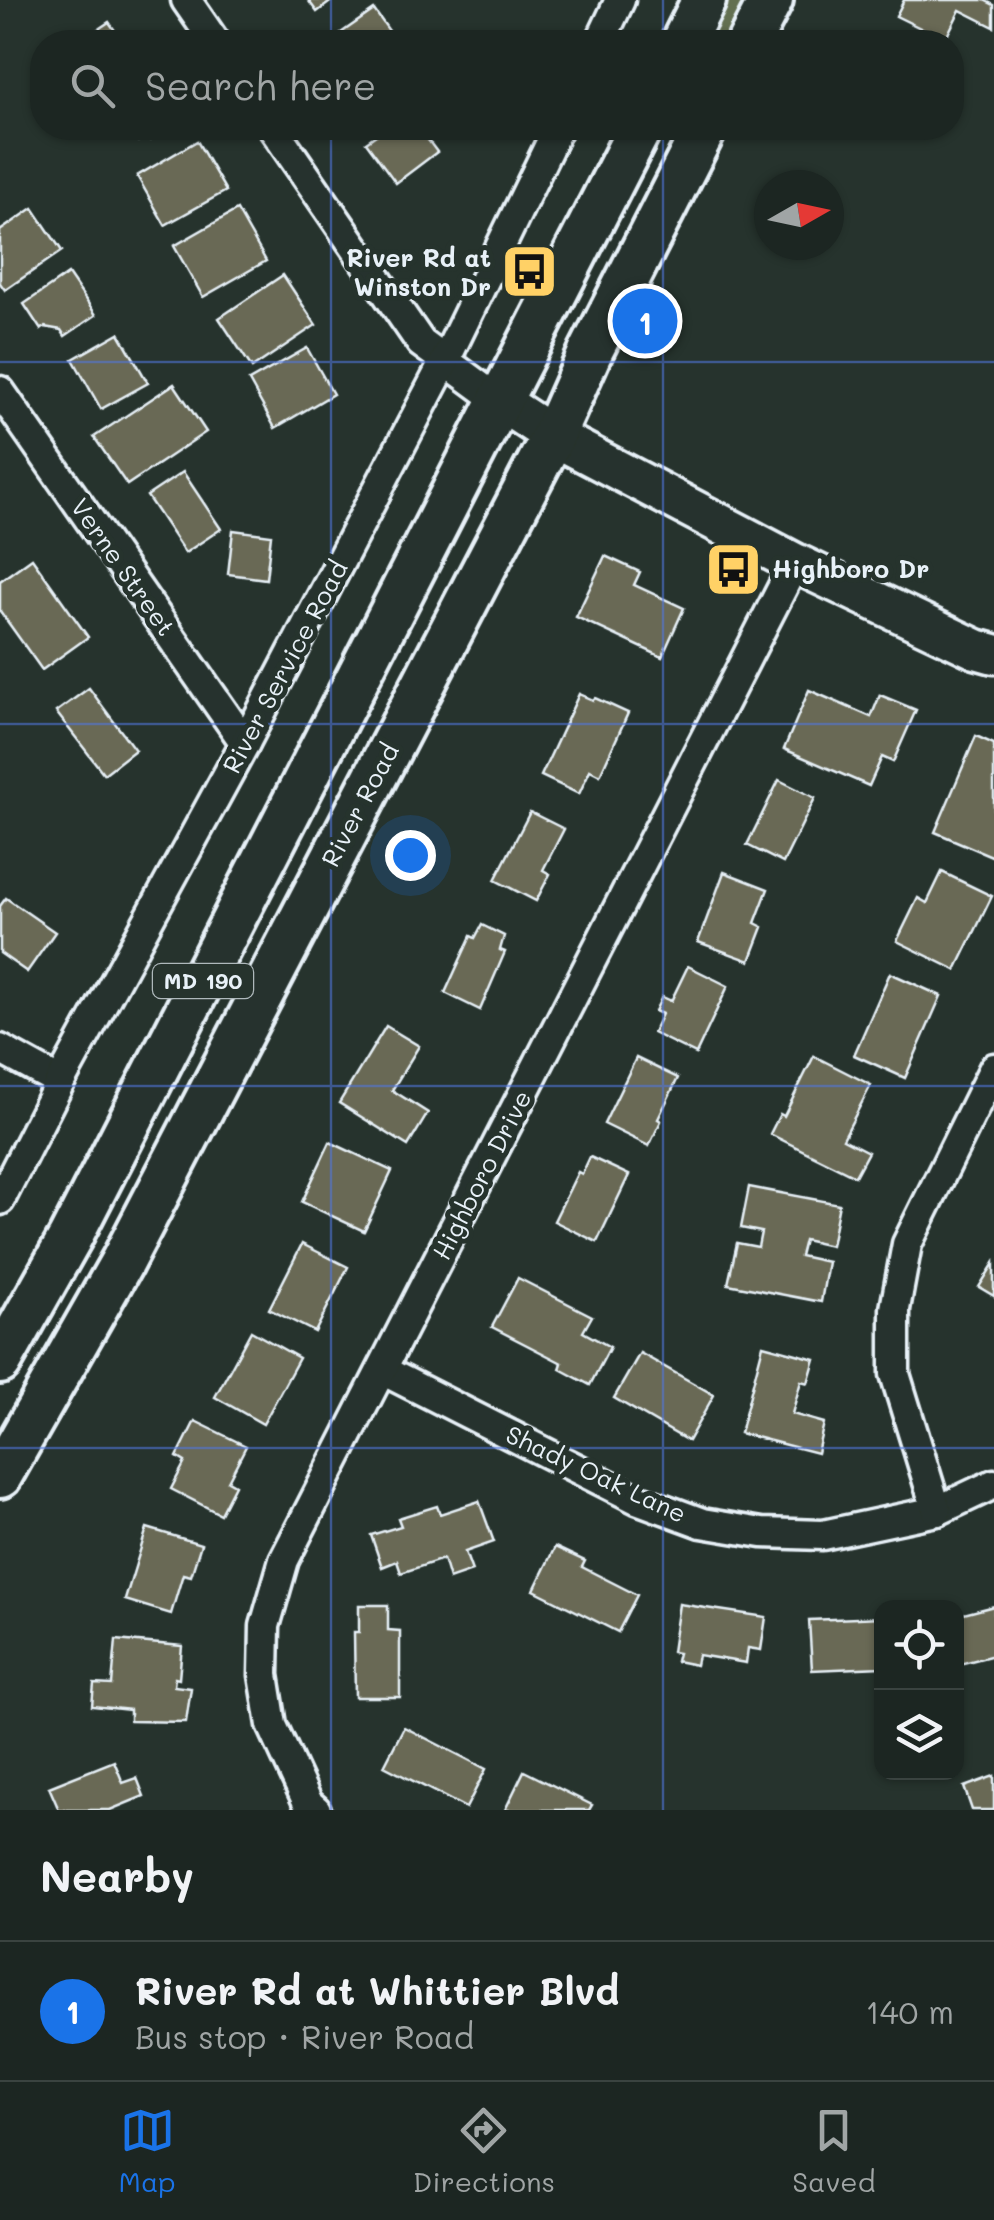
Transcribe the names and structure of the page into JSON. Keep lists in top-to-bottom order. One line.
{"streets":{"main road":["River Road","MD 190"],"street":["Verne Street","River Service Road","Highboro Drive","Shady Oak Lane"]},"crossings":[["Verne Street","River Service Road"],["Highboro Drive","Shady Oak Lane"]],"places":{"bus stop":["River Rd at Winston Dr","Highboro Dr"]},"north":"right","page":{"search":"Search here","pins":"1","heading":"Nearby","list":[{"mark":"1","name":"River Rd at Whittier Blvd","note":"Bus stop · River Road","value":"140 m"}],"nav":["Map","Directions","Saved"]}}
